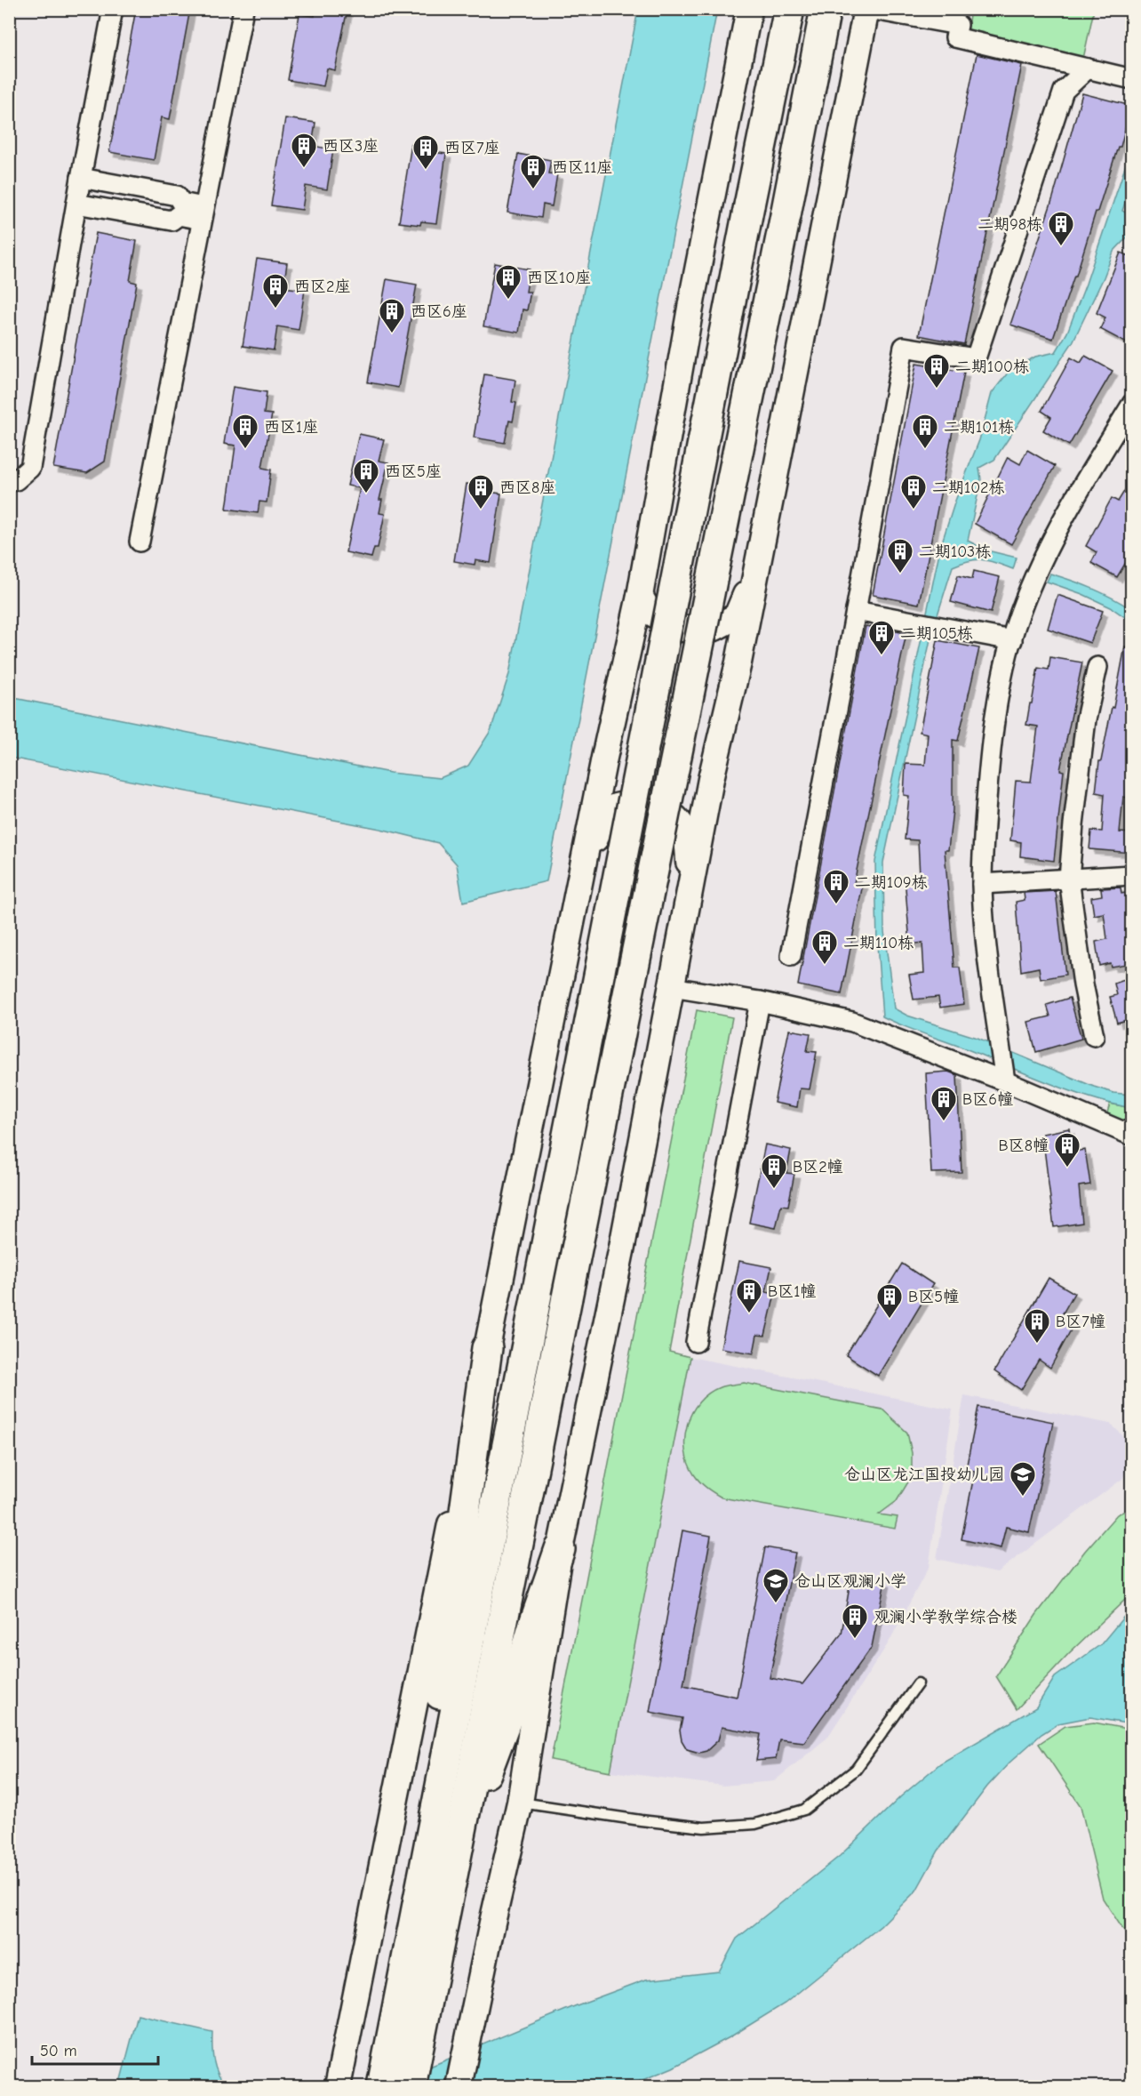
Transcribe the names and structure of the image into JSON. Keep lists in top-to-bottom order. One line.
{"places":{"building":["西区3座","西区7座","西区11座","二期98栋","西区10座","西区2座","西区6座","二期100栋","西区1座","二期101栋","西区5座","西区8座","二期102栋","二期103栋","二期105栋","二期109栋","二期110栋","B区6幢","B区8幢","B区2幢","B区1幢","B区5幢","B区7幢","观澜小学教学综合楼"],"school or university":["仓山区龙江国投幼儿园","仓山区观澜小学"]},"scale_bar":"50 m"}
